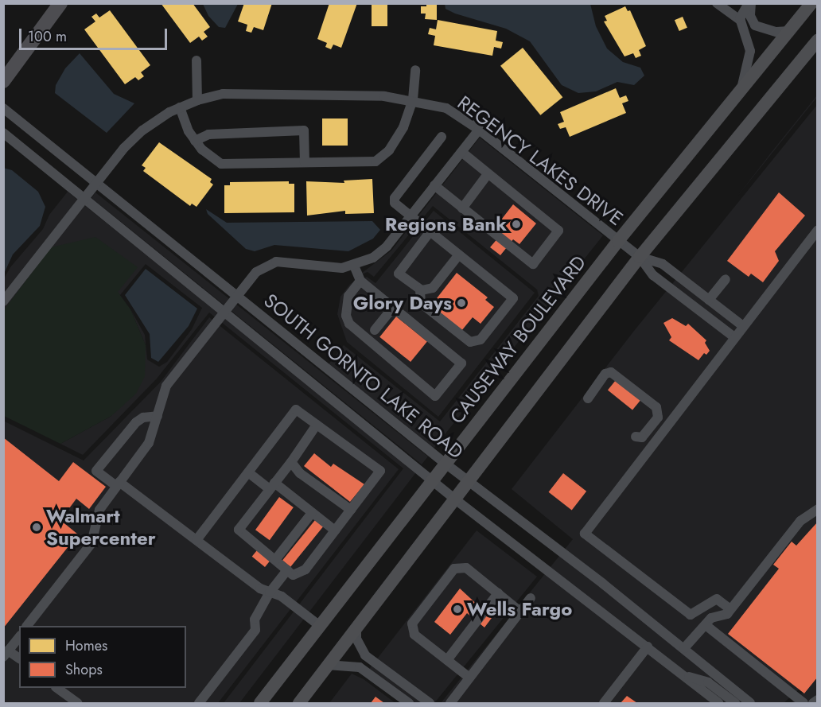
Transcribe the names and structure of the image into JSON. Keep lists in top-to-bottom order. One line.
{"streets":{"main road":["CAUSEWAY BOULEVARD"],"street":["REGENCY LAKES DRIVE","SOUTH GORNTO LAKE ROAD"]},"crossings":[["REGENCY LAKES DRIVE","CAUSEWAY BOULEVARD"],["REGENCY LAKES DRIVE","SOUTH GORNTO LAKE ROAD"],["CAUSEWAY BOULEVARD","SOUTH GORNTO LAKE ROAD"]],"places":["Regions Bank","Glory Days","Walmart Supercenter","Wells Fargo"],"legend":["Homes","Shops"],"scale_bar":"100 m"}
